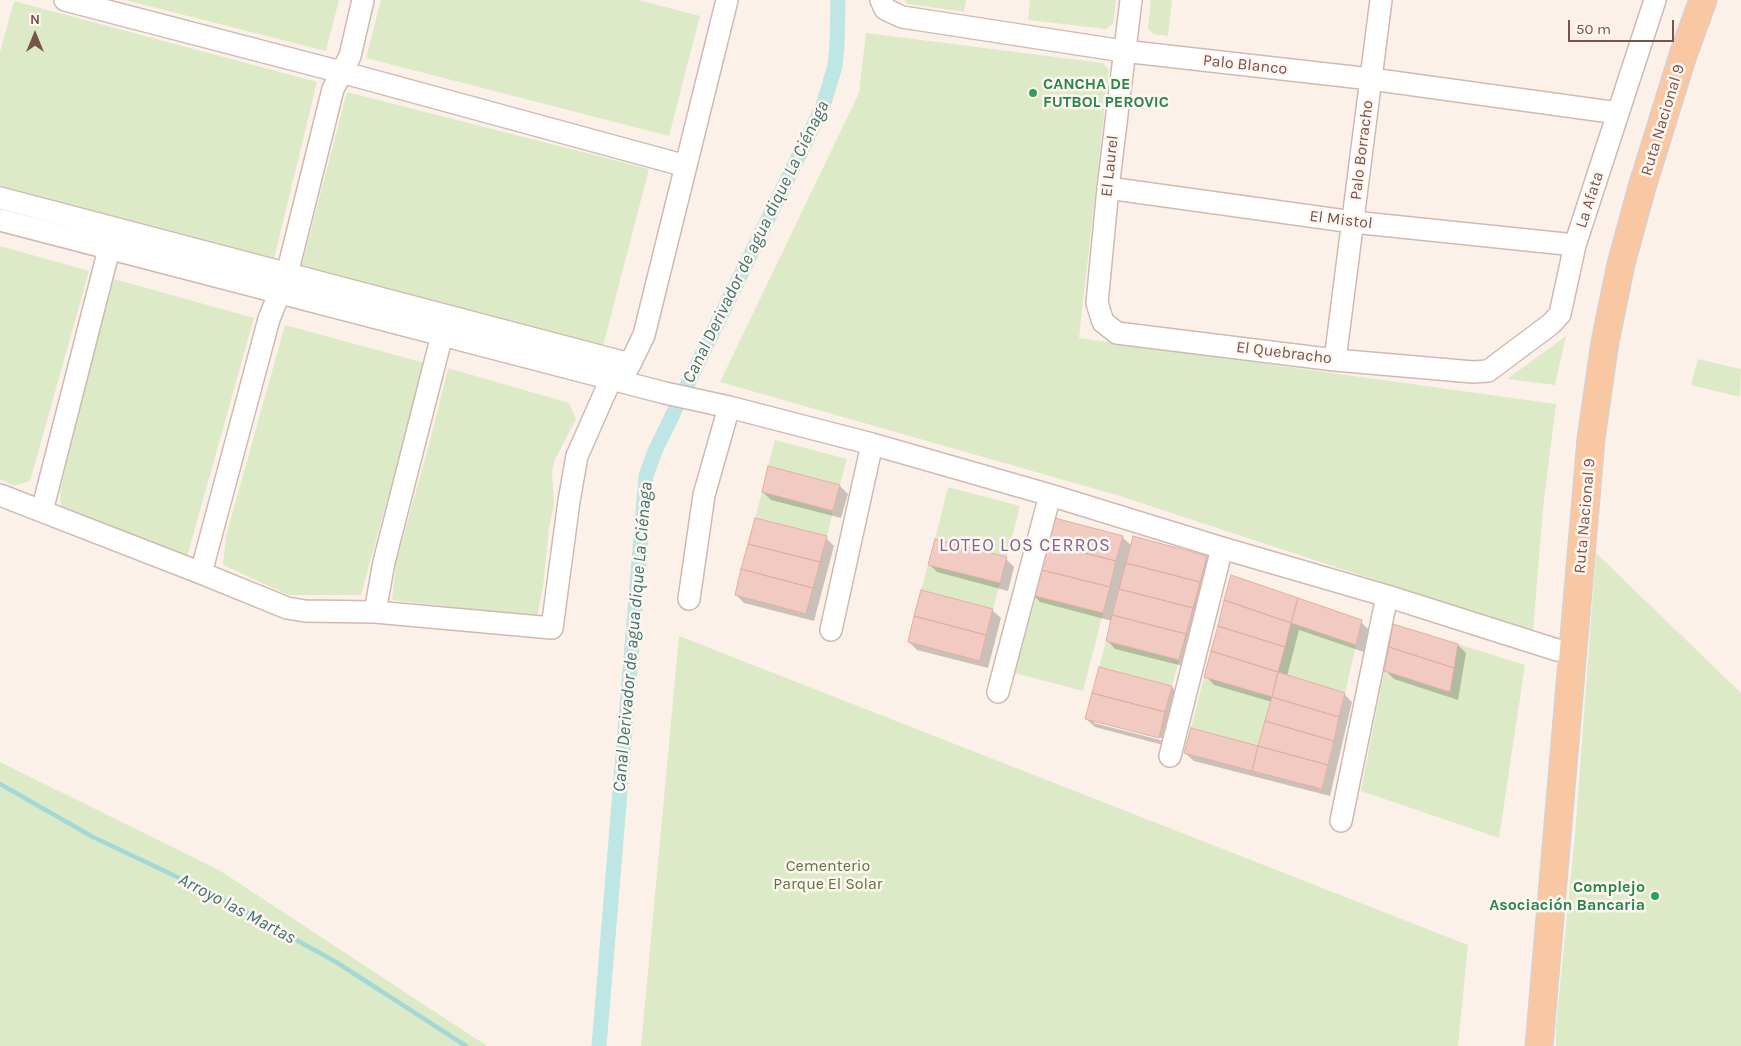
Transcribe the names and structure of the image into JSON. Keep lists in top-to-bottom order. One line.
{"streets":{"main road":["Ruta Nacional 9"],"street":["Palo Blanco","Palo Borracho","El Laurel","La Afata","El Mistol","El Quebracho"]},"crossings":[["Palo Blanco","Palo Borracho"],["Palo Blanco","El Laurel"],["Palo Blanco","La Afata"],["Palo Borracho","El Mistol"],["Palo Borracho","El Quebracho"],["El Laurel","El Mistol"],["El Laurel","El Quebracho"],["La Afata","El Mistol"],["La Afata","El Quebracho"]],"districts":["LOTEO LOS CERROS"],"water":["Canal Derivador de agua dique La Ciénaga","Arroyo las Martas"],"parks":["Cementerio Parque El Solar"],"places":["CANCHA DE FUTBOL PEROVIC","Complejo Asociación Bancaria"],"scale_bar":"50 m","north":"top"}
